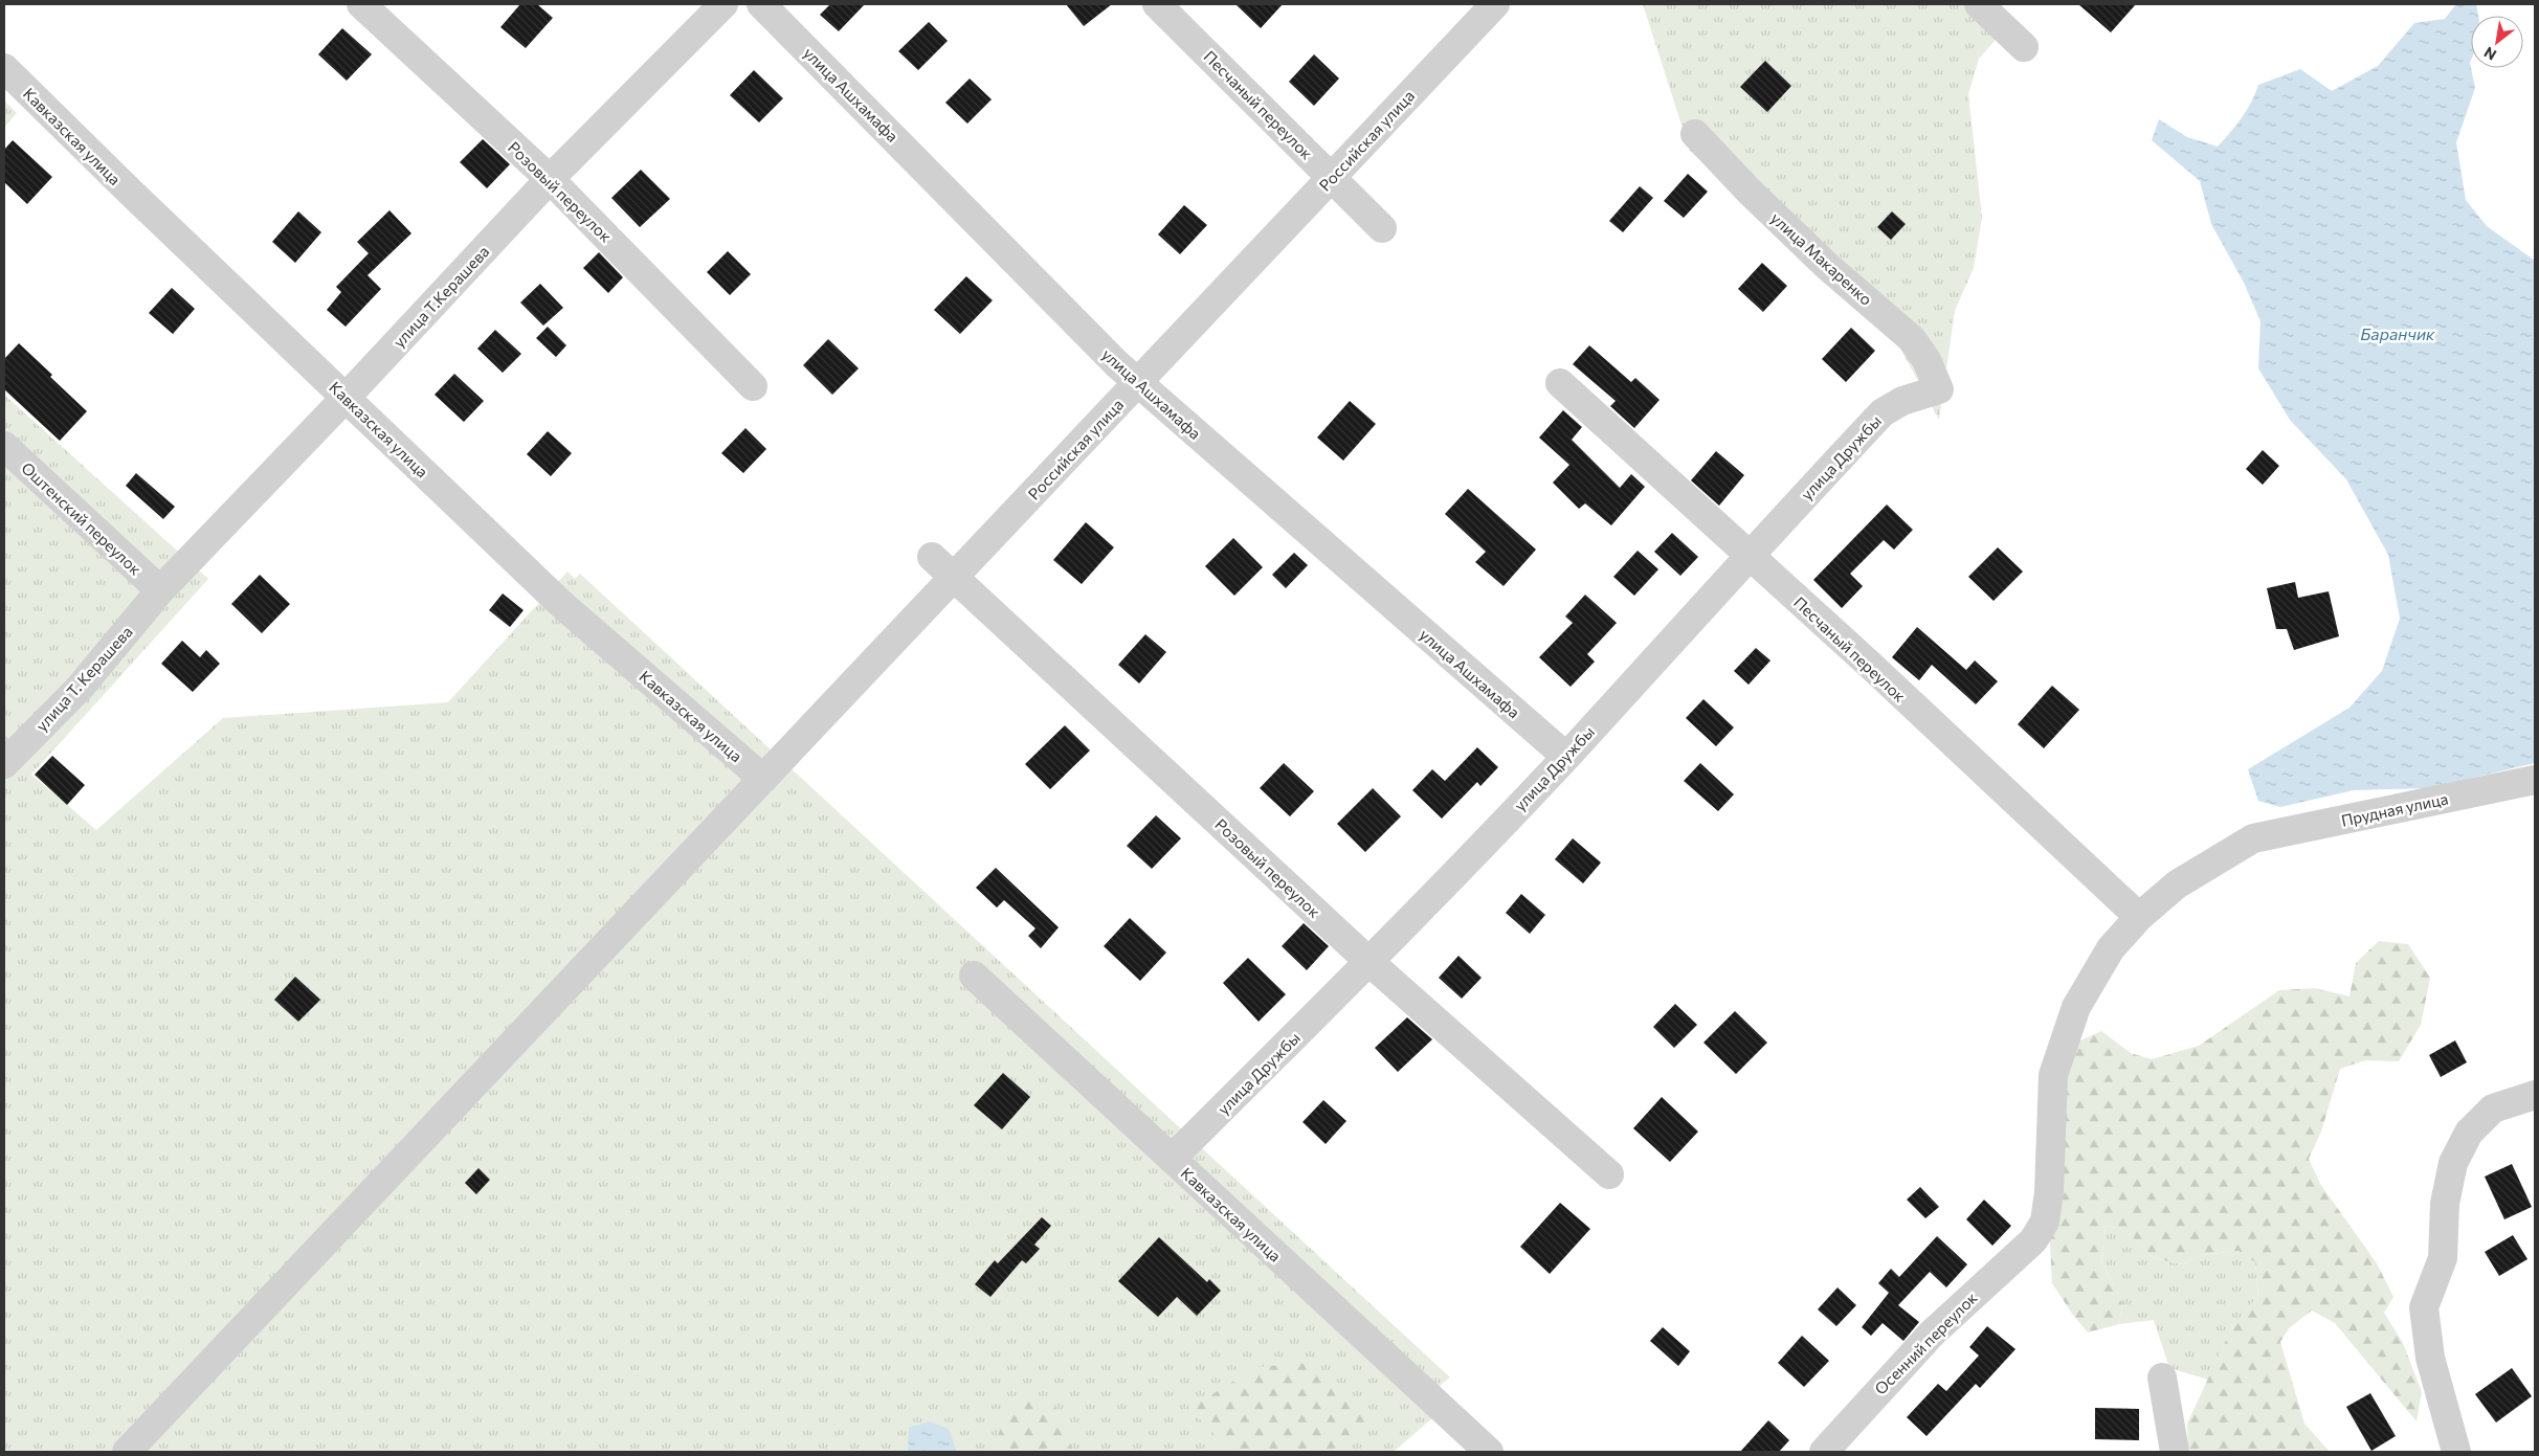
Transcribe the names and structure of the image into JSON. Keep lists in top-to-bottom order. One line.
{"streets":{"street":["улица Ашхамафа","Песчаный переулок","Кавказcкая улица","Российская улица","Розовый переулок","улица Макаренко","улица Т.Керашева","улица Дружбы","Оштенский переулок","улица Т. Керашева","Прудная улица","Осенний переулок"]},"crossings":[["улица Ашхамафа","Российская улица"],["улица Ашхамафа","улица Дружбы"],["Песчаный переулок","Российская улица"],["Песчаный переулок","улица Дружбы"],["Песчаный переулок","Прудная улица"],["Песчаный переулок","Осенний переулок"],["Кавказcкая улица","Российская улица"],["Кавказcкая улица","улица Т.Керашева"],["Кавказcкая улица","улица Дружбы"],["Российская улица","Розовый переулок"],["Розовый переулок","улица Т.Керашева"],["Розовый переулок","улица Дружбы"],["улица Макаренко","улица Дружбы"],["улица Т.Керашева","Оштенский переулок"],["улица Т.Керашева","улица Т. Керашева"],["Оштенский переулок","улица Т. Керашева"],["Прудная улица","Осенний переулок"]],"water":["Баранчик"],"north":"bottom left"}
